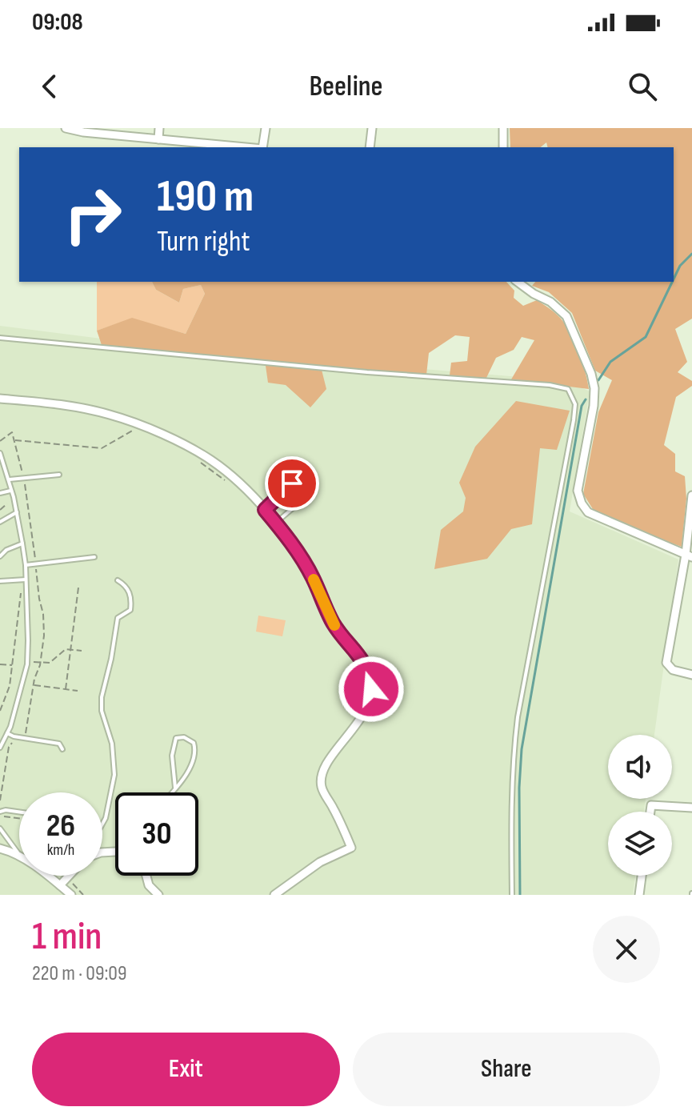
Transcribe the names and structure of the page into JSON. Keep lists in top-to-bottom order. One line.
{"page":{"status":"09:08","header":"Beeline","turn":["190 m","Turn right"],"speed":"26 km/h","limit":"30","heading":["1 min","220 m · 09:09"],"buttons":["Exit","Share"]}}
